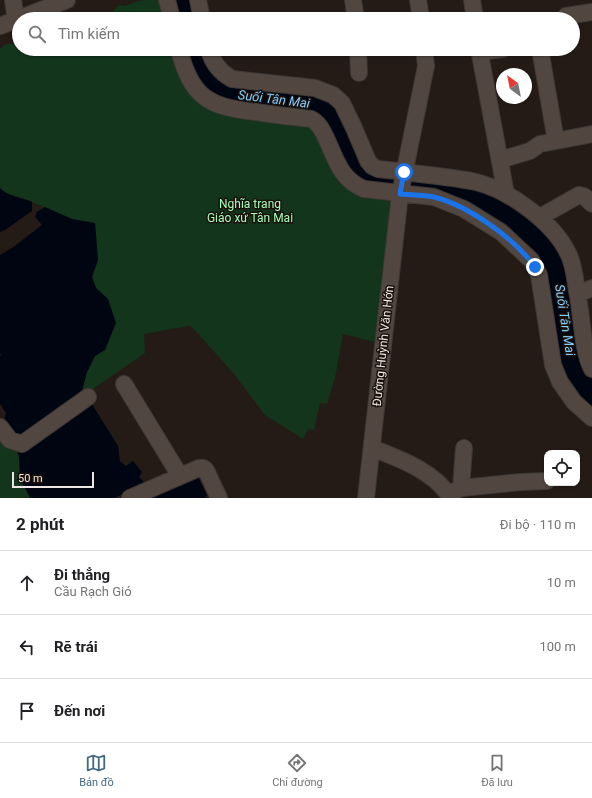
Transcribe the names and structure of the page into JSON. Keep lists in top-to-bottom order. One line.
{"streets":{"street":["Đường Huỳnh Văn Hớn"]},"water":["Suối Tân Mai"],"parks":["Nghĩa trang Giáo xứ Tân Mai"],"scale_bar":"50 m","north":"top left","page":{"search":"Tìm kiếm","scale":"50 m","heading":["2 phút","Đi bộ · 110 m"],"list":[["Đi thẳng","Cầu Rạch Gió","10 m"],["Rẽ trái","100 m"],"Đến nơi"],"nav":["Bản đồ","Chỉ đường","Đã lưu"]}}
